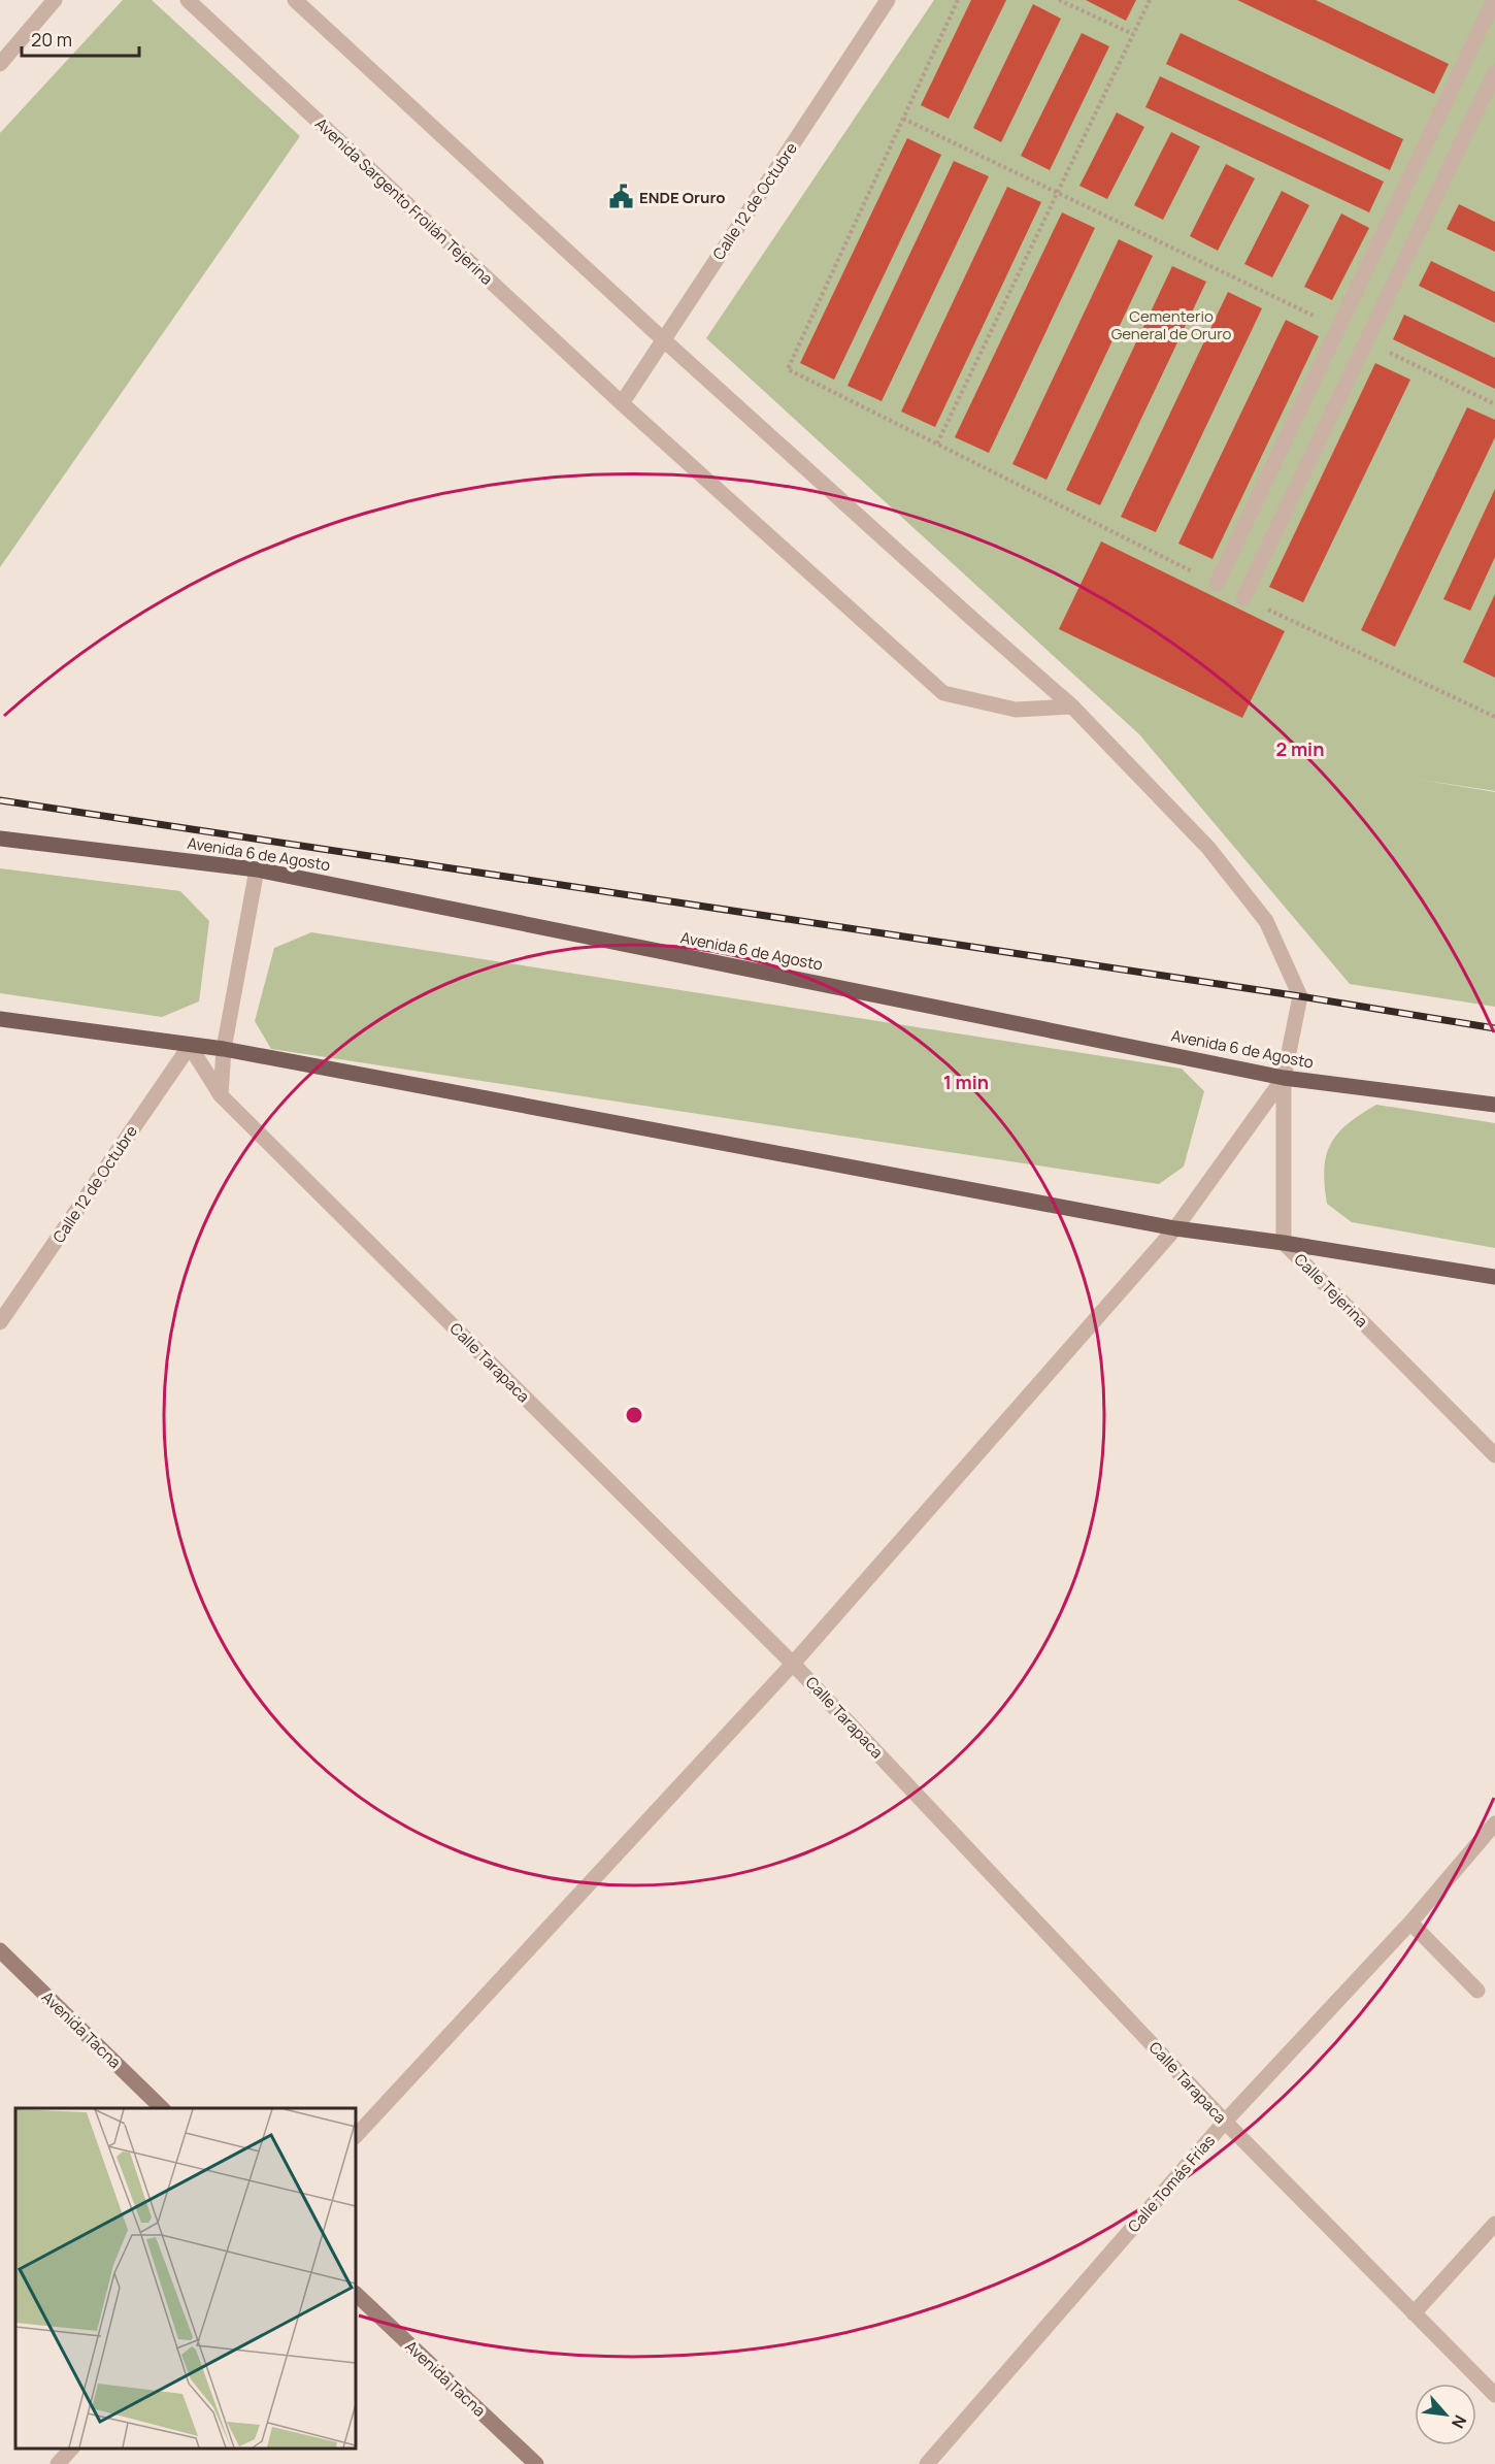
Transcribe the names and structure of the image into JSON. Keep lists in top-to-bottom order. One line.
{"streets":{"main road":["Avenida 6 de Agosto","Avenida Tacna"],"street":["Avenida Sargento Froilán Tejerina","Calle 12 de Octubre","Calle Tejerina","Calle Tarapaca","Calle Tomás Frías"]},"crossings":[["Avenida Sargento Froilán Tejerina","Calle 12 de Octubre"],["Calle 12 de Octubre","Calle Tarapaca"],["Avenida 6 de Agosto","Calle Tejerina"],["Calle Tarapaca","Calle Tomás Frías"]],"parks":["Cementerio General de Oruro"],"places":{"public building":["ENDE Oruro"]},"scale_bar":"20 m","north":"bottom right","rings":["2 min","1 min"]}
